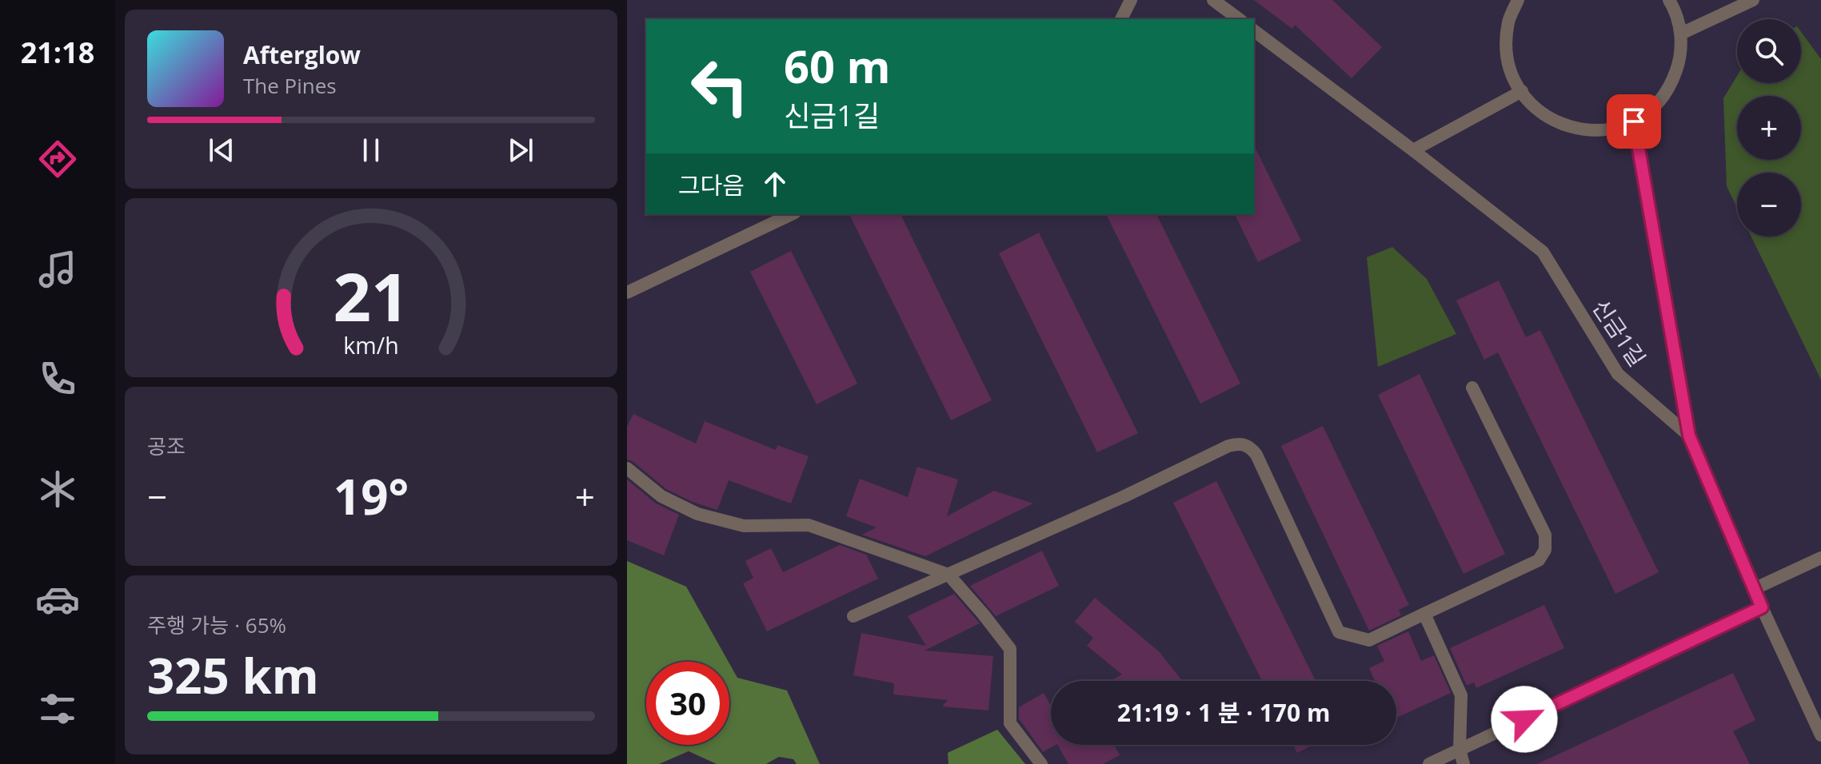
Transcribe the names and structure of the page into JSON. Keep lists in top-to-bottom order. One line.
{"streets":{"street":["신금1길"]},"page":{"tabs":"21:18","map_buttons":["+","−"],"turn":["60 m","신금1길"],"song":["Afterglow","The Pines"],"then":"그다음","tile":["공조",["주행 가능 · 65%","325 km"]],"heat":["−","19°","+"],"limit":"30","trip":"21:19 · 1 분 · 170 m","gauge":["21","km/h"]}}
